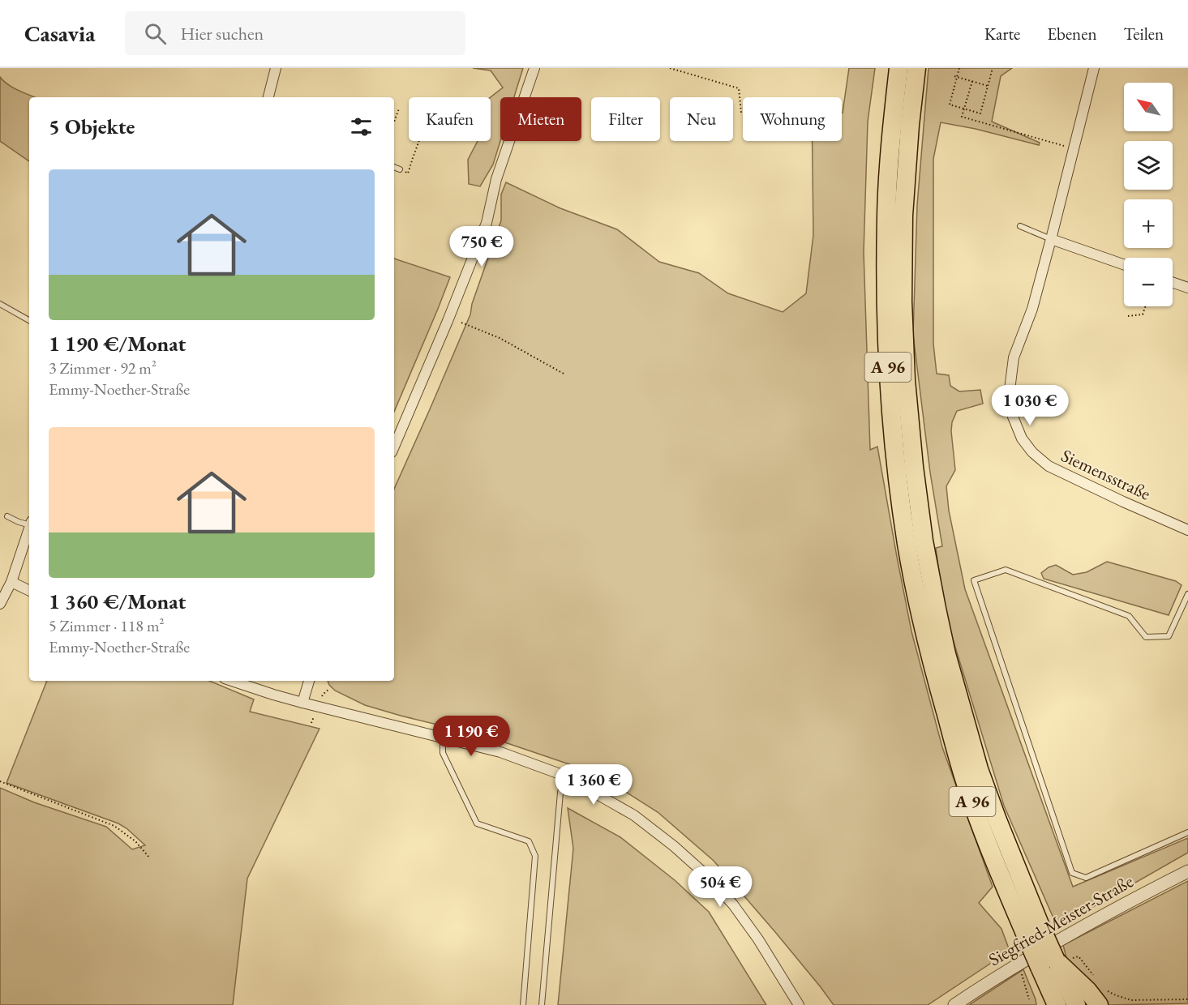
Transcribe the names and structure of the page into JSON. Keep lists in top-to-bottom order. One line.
{"streets":{"highway":["A 96"],"street":["Siemensstraße","Siegfried-Meister-Straße"]},"north":"top left","page":{"header":"Casavia","search":"Hier suchen","nav":["Karte","Ebenen","Teilen"],"map_buttons":["+","−"],"chip":["Kaufen","Mieten","Filter","Neu","Wohnung"],"heading":"5 Objekte","list":[{"name":"1 190 €/Monat","note":"3 Zimmer · 92 m² · Emmy-Noether-Straße"},{"name":"1 360 €/Monat","note":"5 Zimmer · 118 m² · Emmy-Noether-Straße"}],"price":["750 €","1 030 €","1 190 €","1 360 €","504 €"]}}
